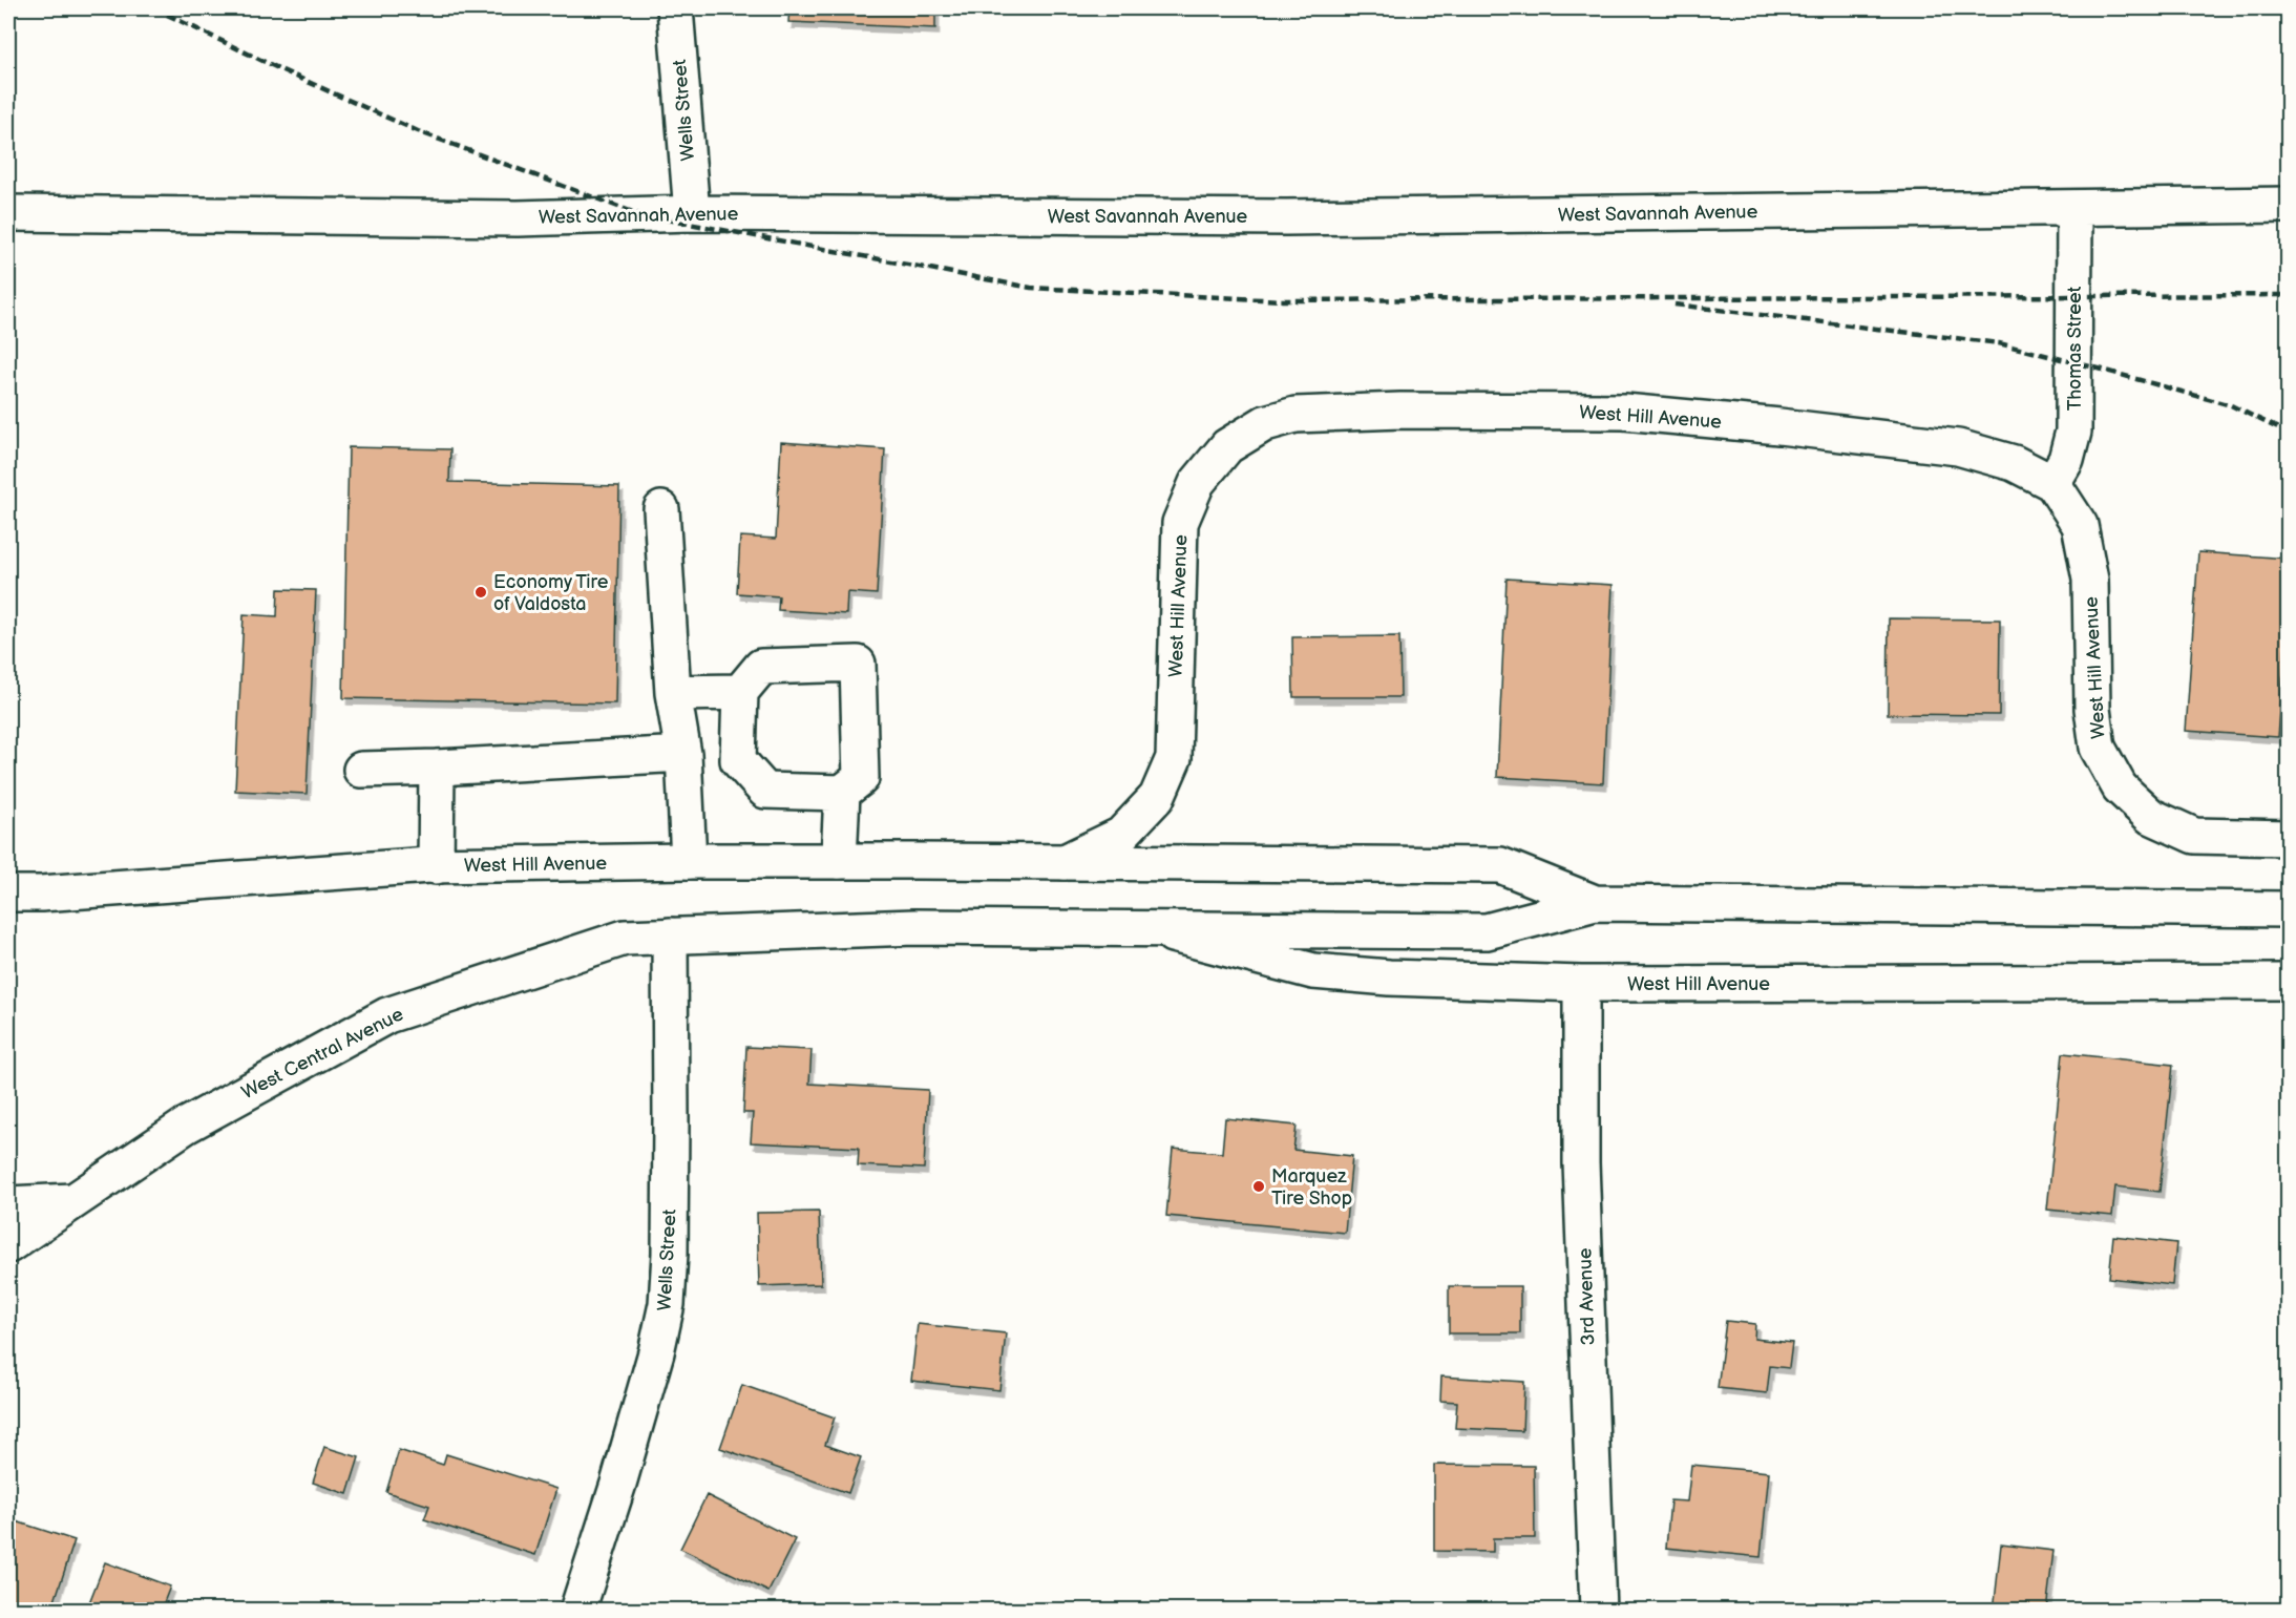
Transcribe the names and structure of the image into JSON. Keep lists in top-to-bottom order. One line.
{"streets":{"main road":["Wells Street","West Savannah Avenue","Thomas Street","West Hill Avenue","West Central Avenue","3rd Avenue"]},"crossings":[["Wells Street","West Savannah Avenue"],["Wells Street","West Hill Avenue"],["Wells Street","West Central Avenue"],["West Savannah Avenue","Thomas Street"],["Thomas Street","West Hill Avenue"],["West Hill Avenue","West Central Avenue"],["West Hill Avenue","3rd Avenue"]],"places":["Economy Tire of Valdosta","Marquez Tire Shop"]}
